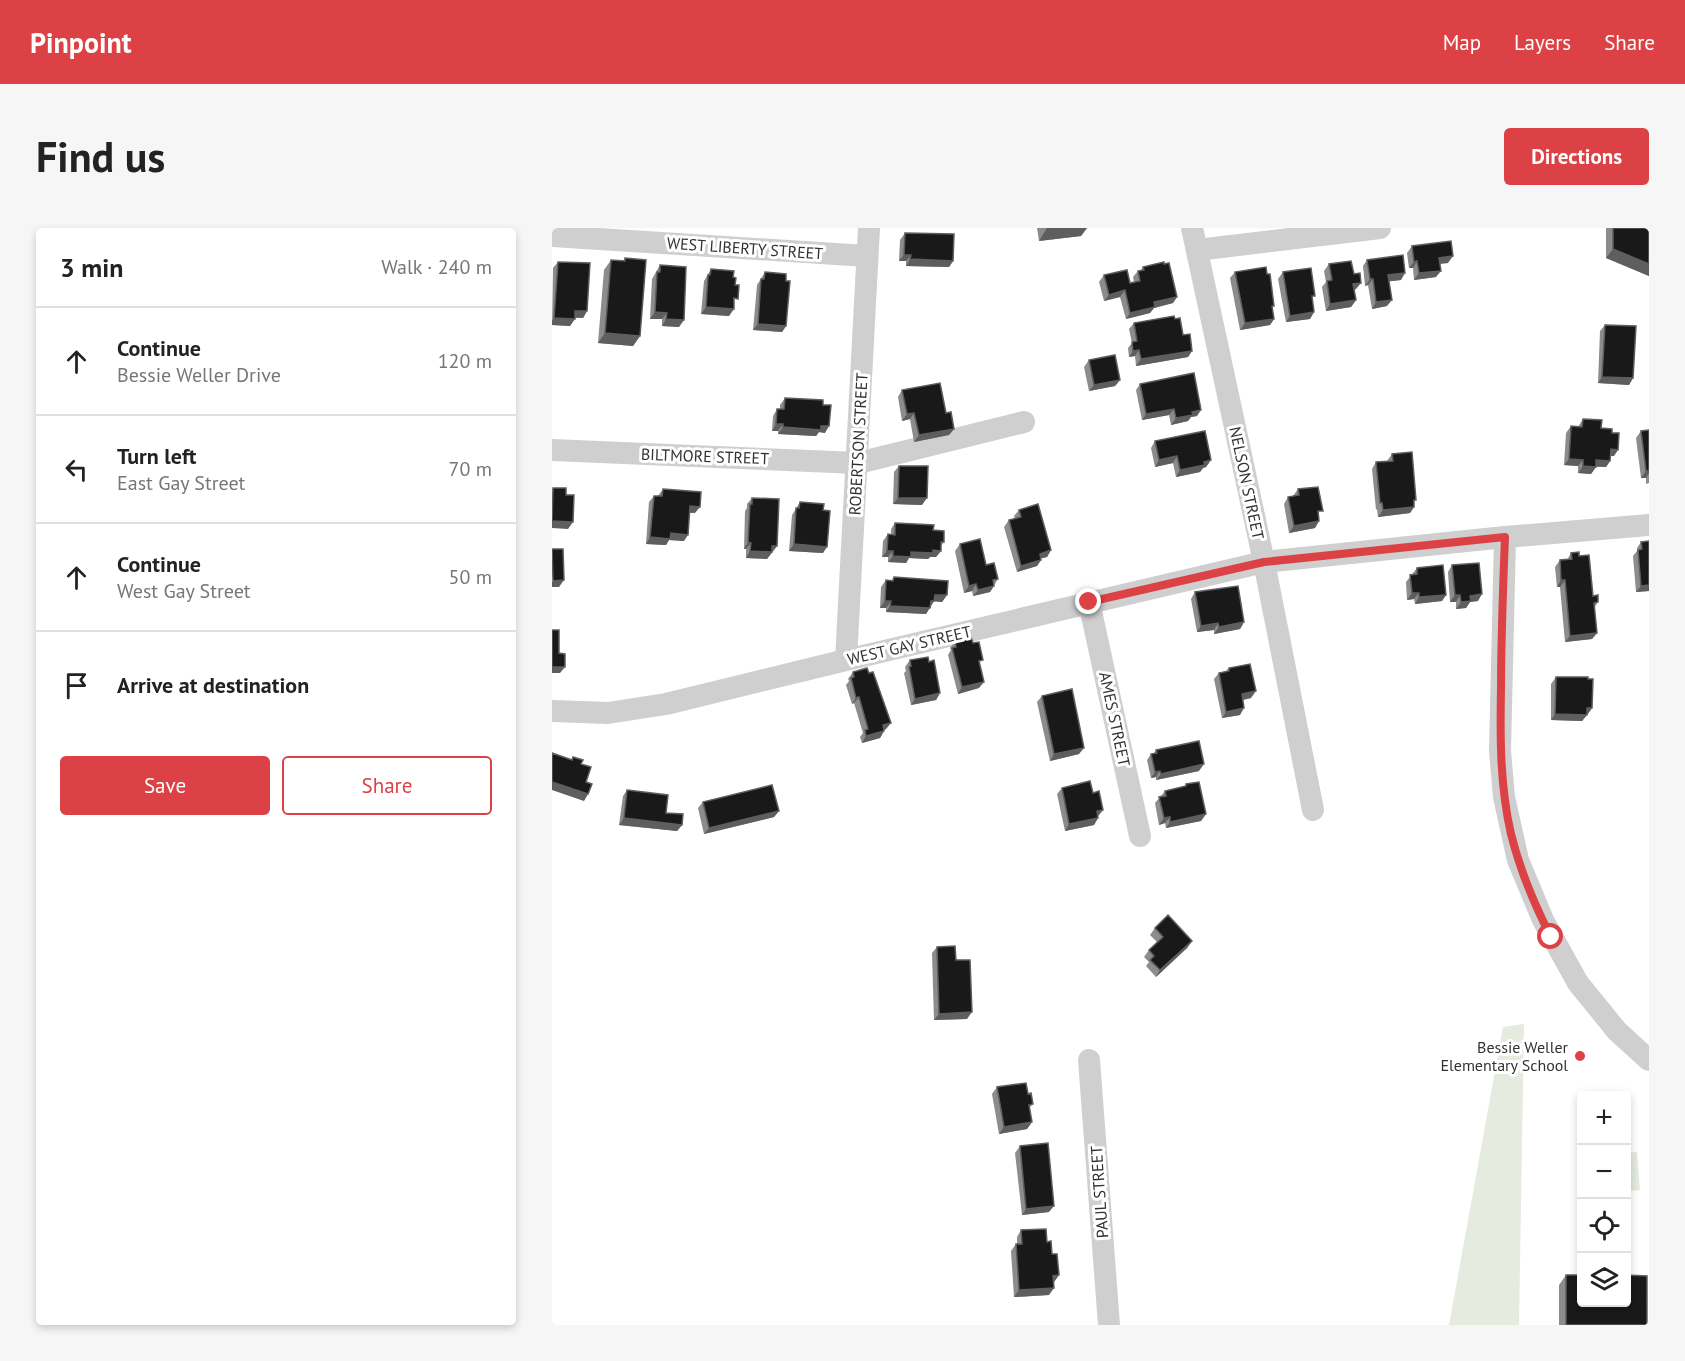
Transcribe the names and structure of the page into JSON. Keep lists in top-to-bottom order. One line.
{"streets":{"street":["WEST LIBERTY STREET","ROBERTSON STREET","BILTMORE STREET","NELSON STREET","WEST GAY STREET","AMES STREET","PAUL STREET"]},"crossings":[["WEST LIBERTY STREET","ROBERTSON STREET"],["ROBERTSON STREET","BILTMORE STREET"],["ROBERTSON STREET","WEST GAY STREET"],["NELSON STREET","WEST GAY STREET"],["WEST GAY STREET","AMES STREET"]],"places":["Bessie Weller Elementary School"],"page":{"header":"Pinpoint","nav":["Map","Layers","Share"],"buttons":["Directions",["Save","Share"]],"title":"Find us","heading":["3 min","Walk · 240 m"],"list":[["Continue","Bessie Weller Drive","120 m"],["Turn left","East Gay Street","70 m"],["Continue","West Gay Street","50 m"],"Arrive at destination"],"map_buttons":["+","−"]}}
